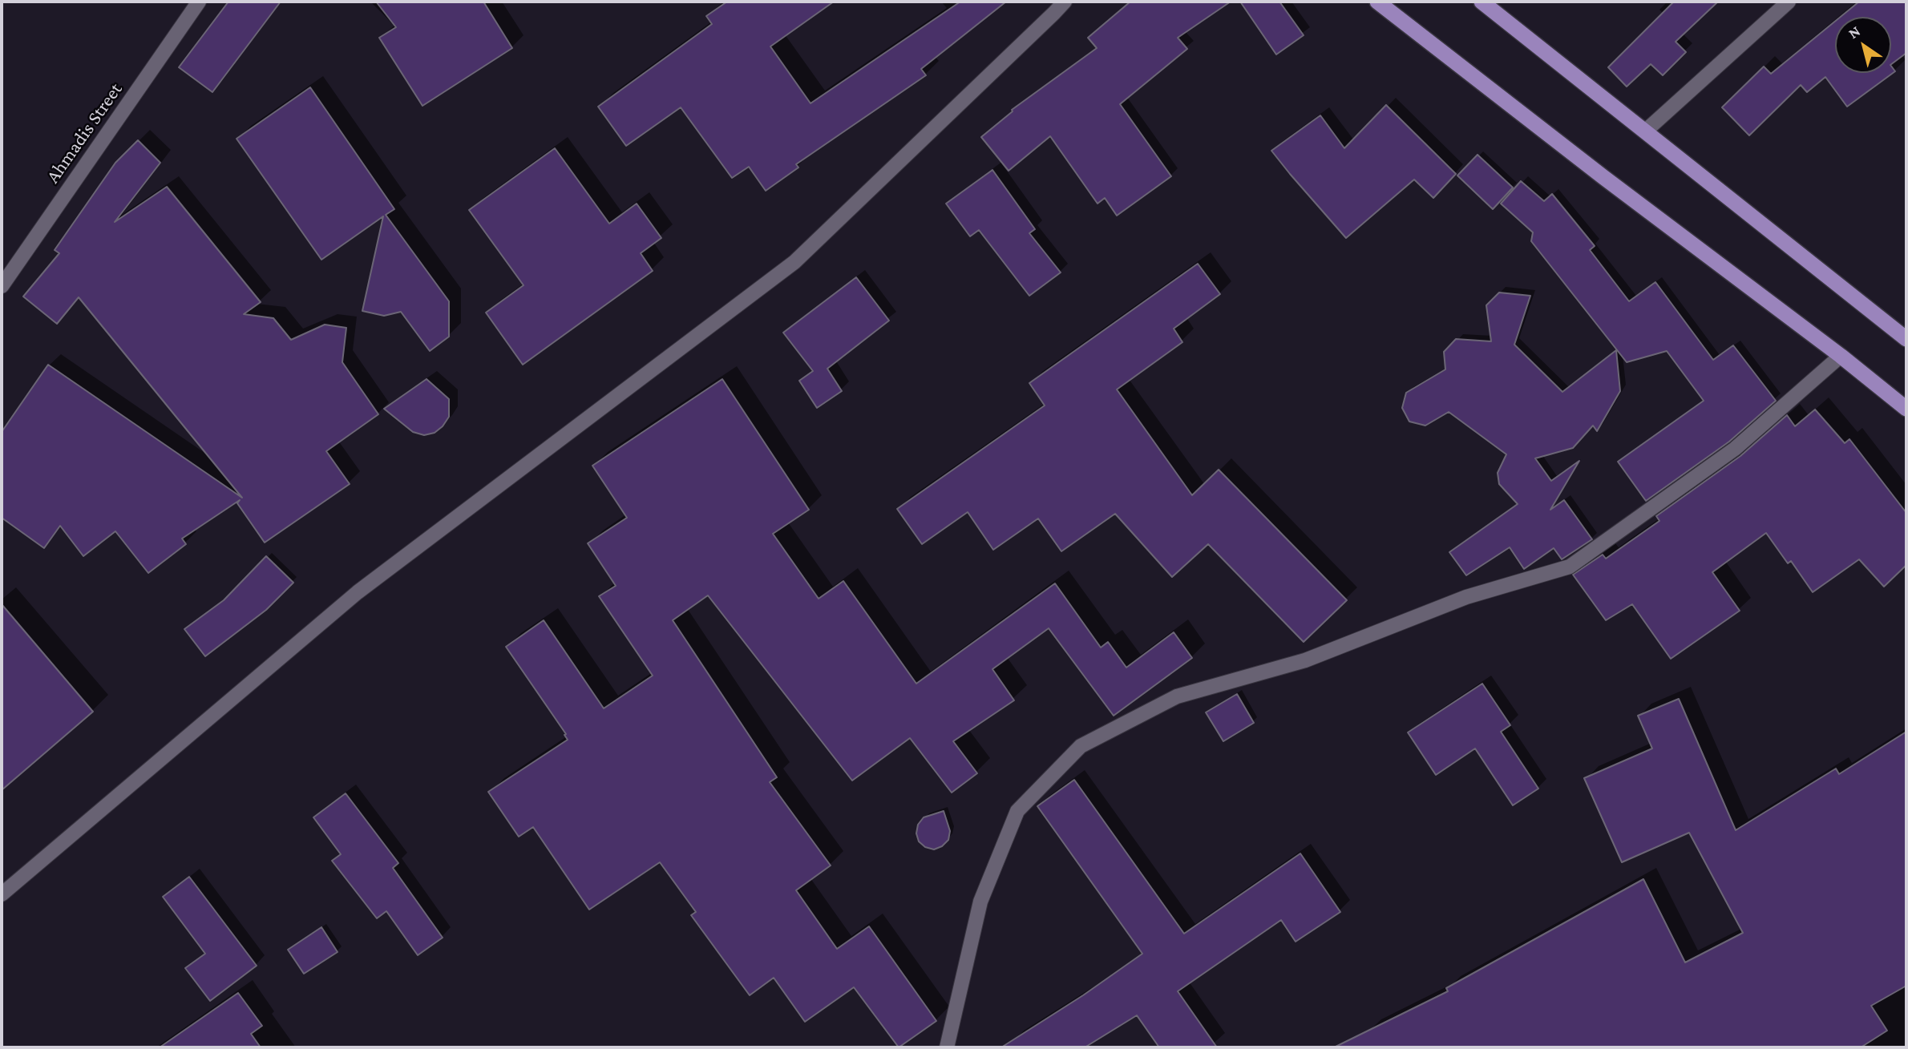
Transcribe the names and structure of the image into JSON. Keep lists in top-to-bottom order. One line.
{"streets":{"street":["Ahmadis Street"]},"north":"top left"}
